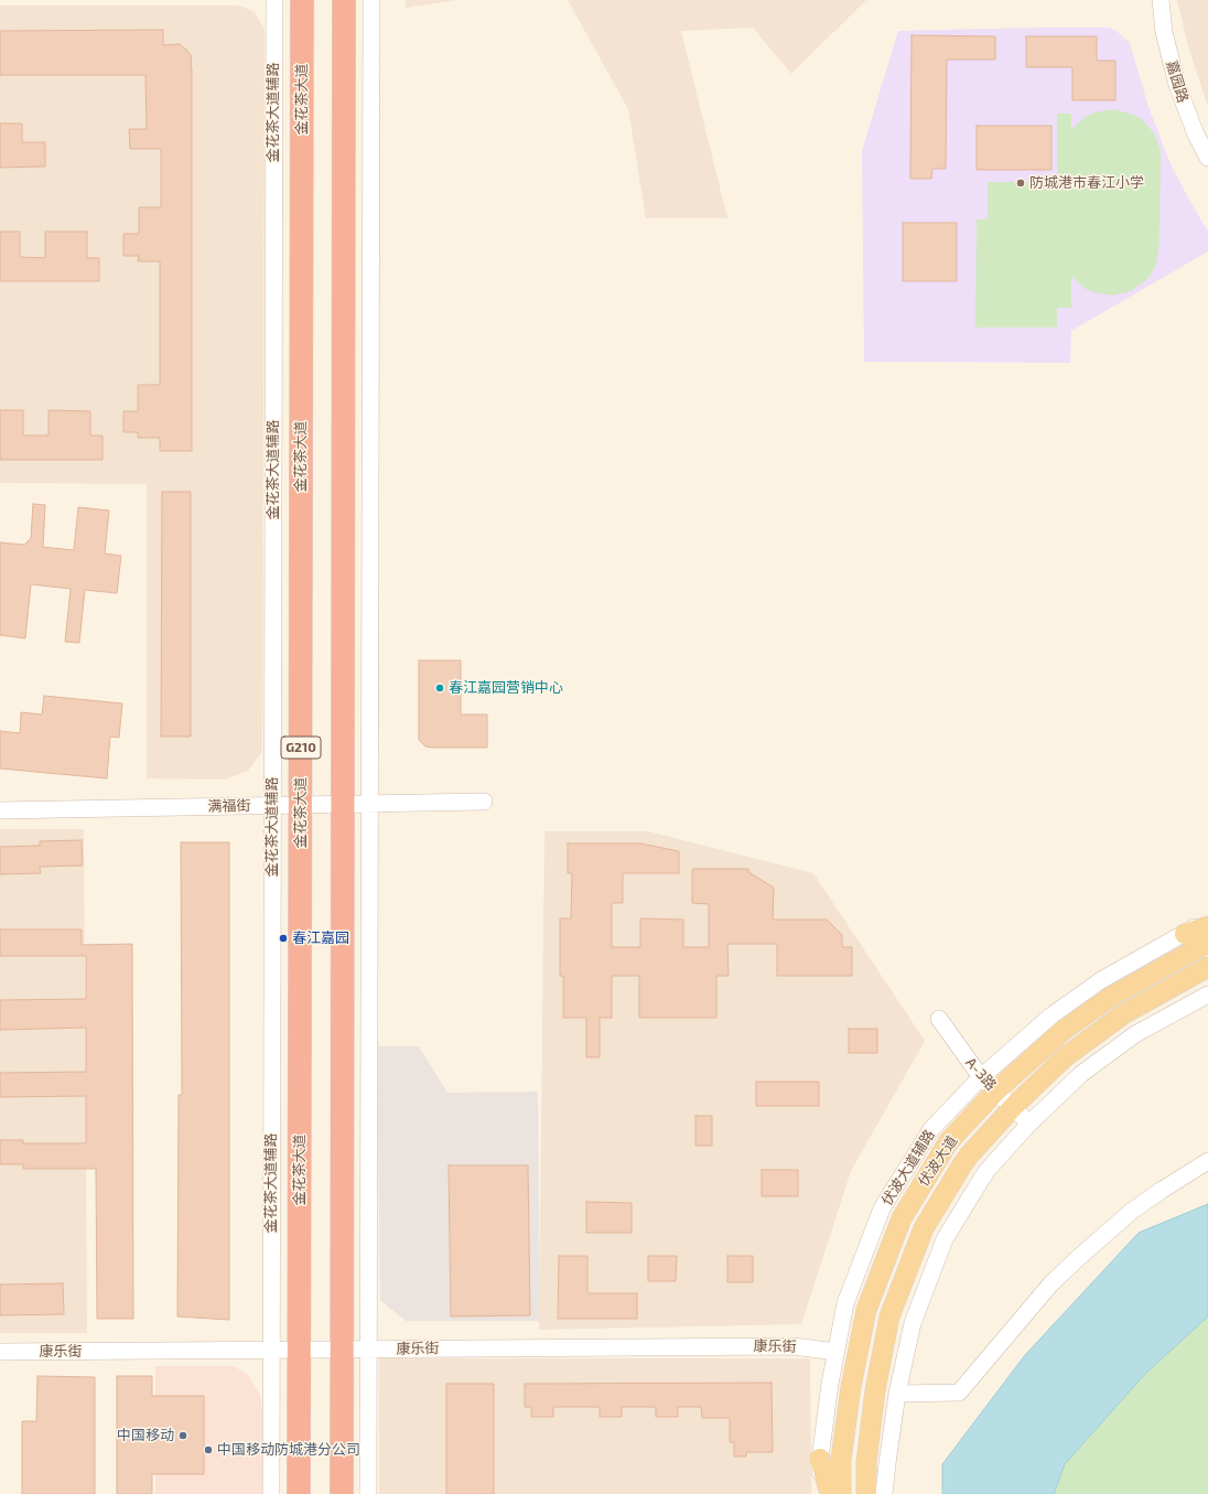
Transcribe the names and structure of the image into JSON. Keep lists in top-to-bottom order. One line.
{"streets":{"highway":["金花茶大道","G210"],"main road":["伏波大道"],"street":["嘉园路","金花茶大道辅路","满福街","A-3路","伏波大道辅路","康乐街"]},"crossings":[["金花茶大道","满福街"],["金花茶大道","康乐街"],["金花茶大道辅路","满福街"],["金花茶大道辅路","康乐街"],["A-3路","伏波大道"],["A-3路","伏波大道辅路"],["伏波大道辅路","康乐街"]],"places":["防城港市春江小学","春江嘉园营销中心","春江嘉园","中国移动","中国移动防城港分公司"]}
